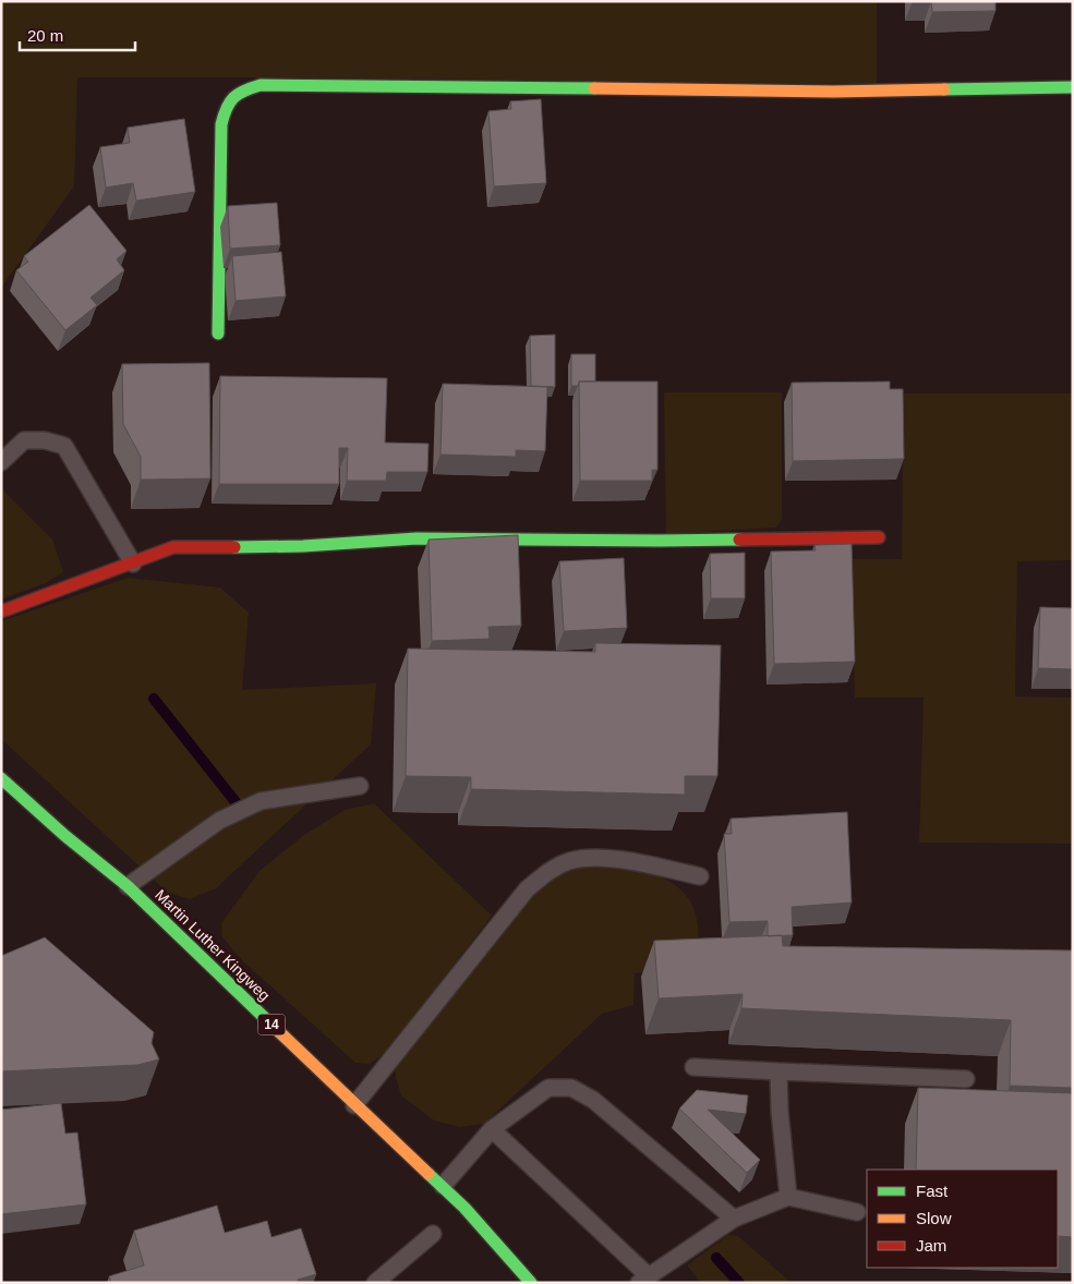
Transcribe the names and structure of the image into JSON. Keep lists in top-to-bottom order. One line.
{"streets":{"street":["Martin Luther Kingweg","14"]},"legend":["Fast","Slow","Jam"],"scale_bar":"20 m"}
